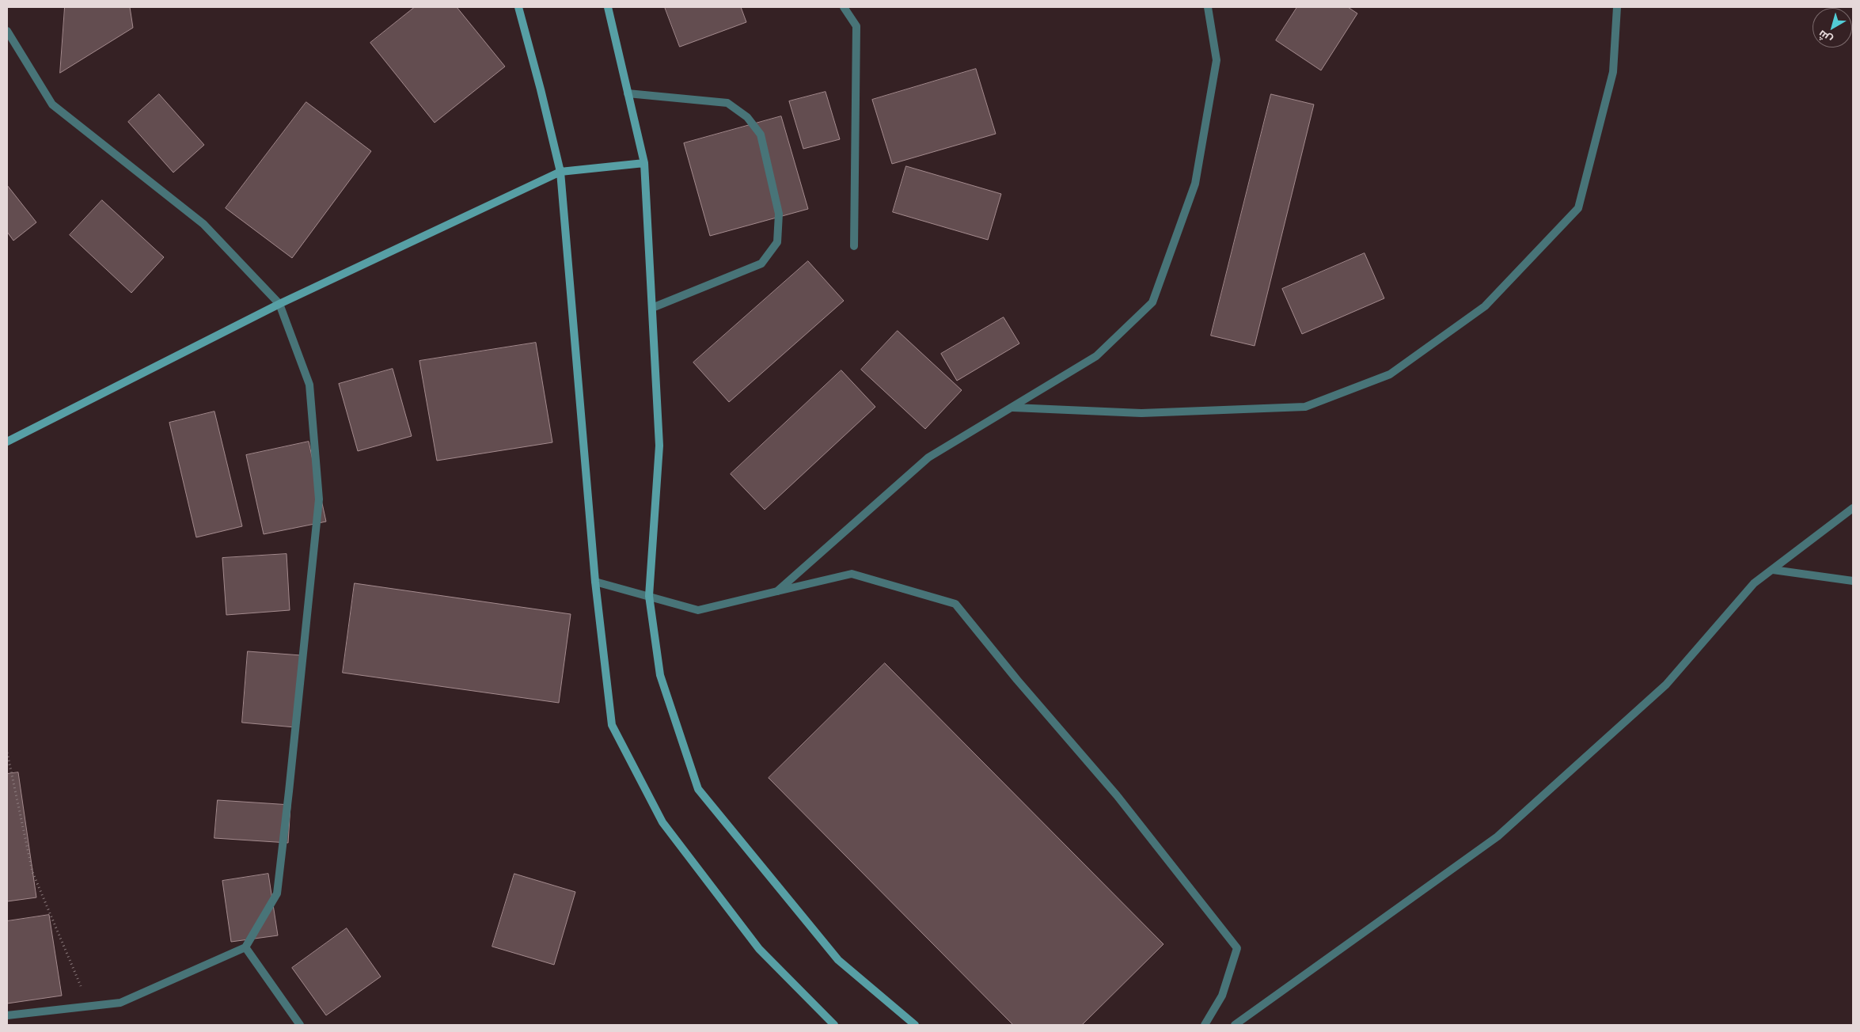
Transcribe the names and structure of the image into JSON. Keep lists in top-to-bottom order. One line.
{"north":"bottom left"}
